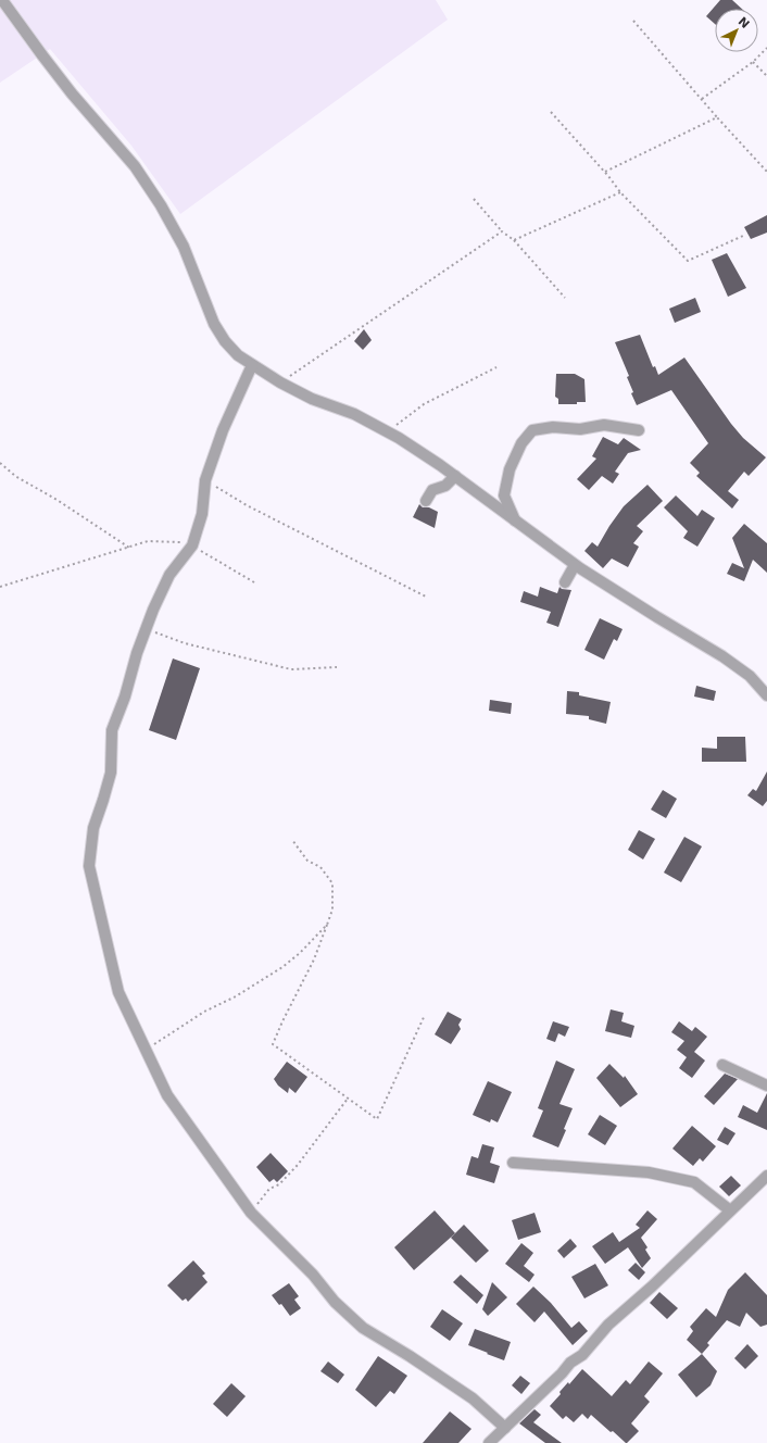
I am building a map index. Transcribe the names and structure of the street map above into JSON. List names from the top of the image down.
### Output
{
  "north": "top right"
}
